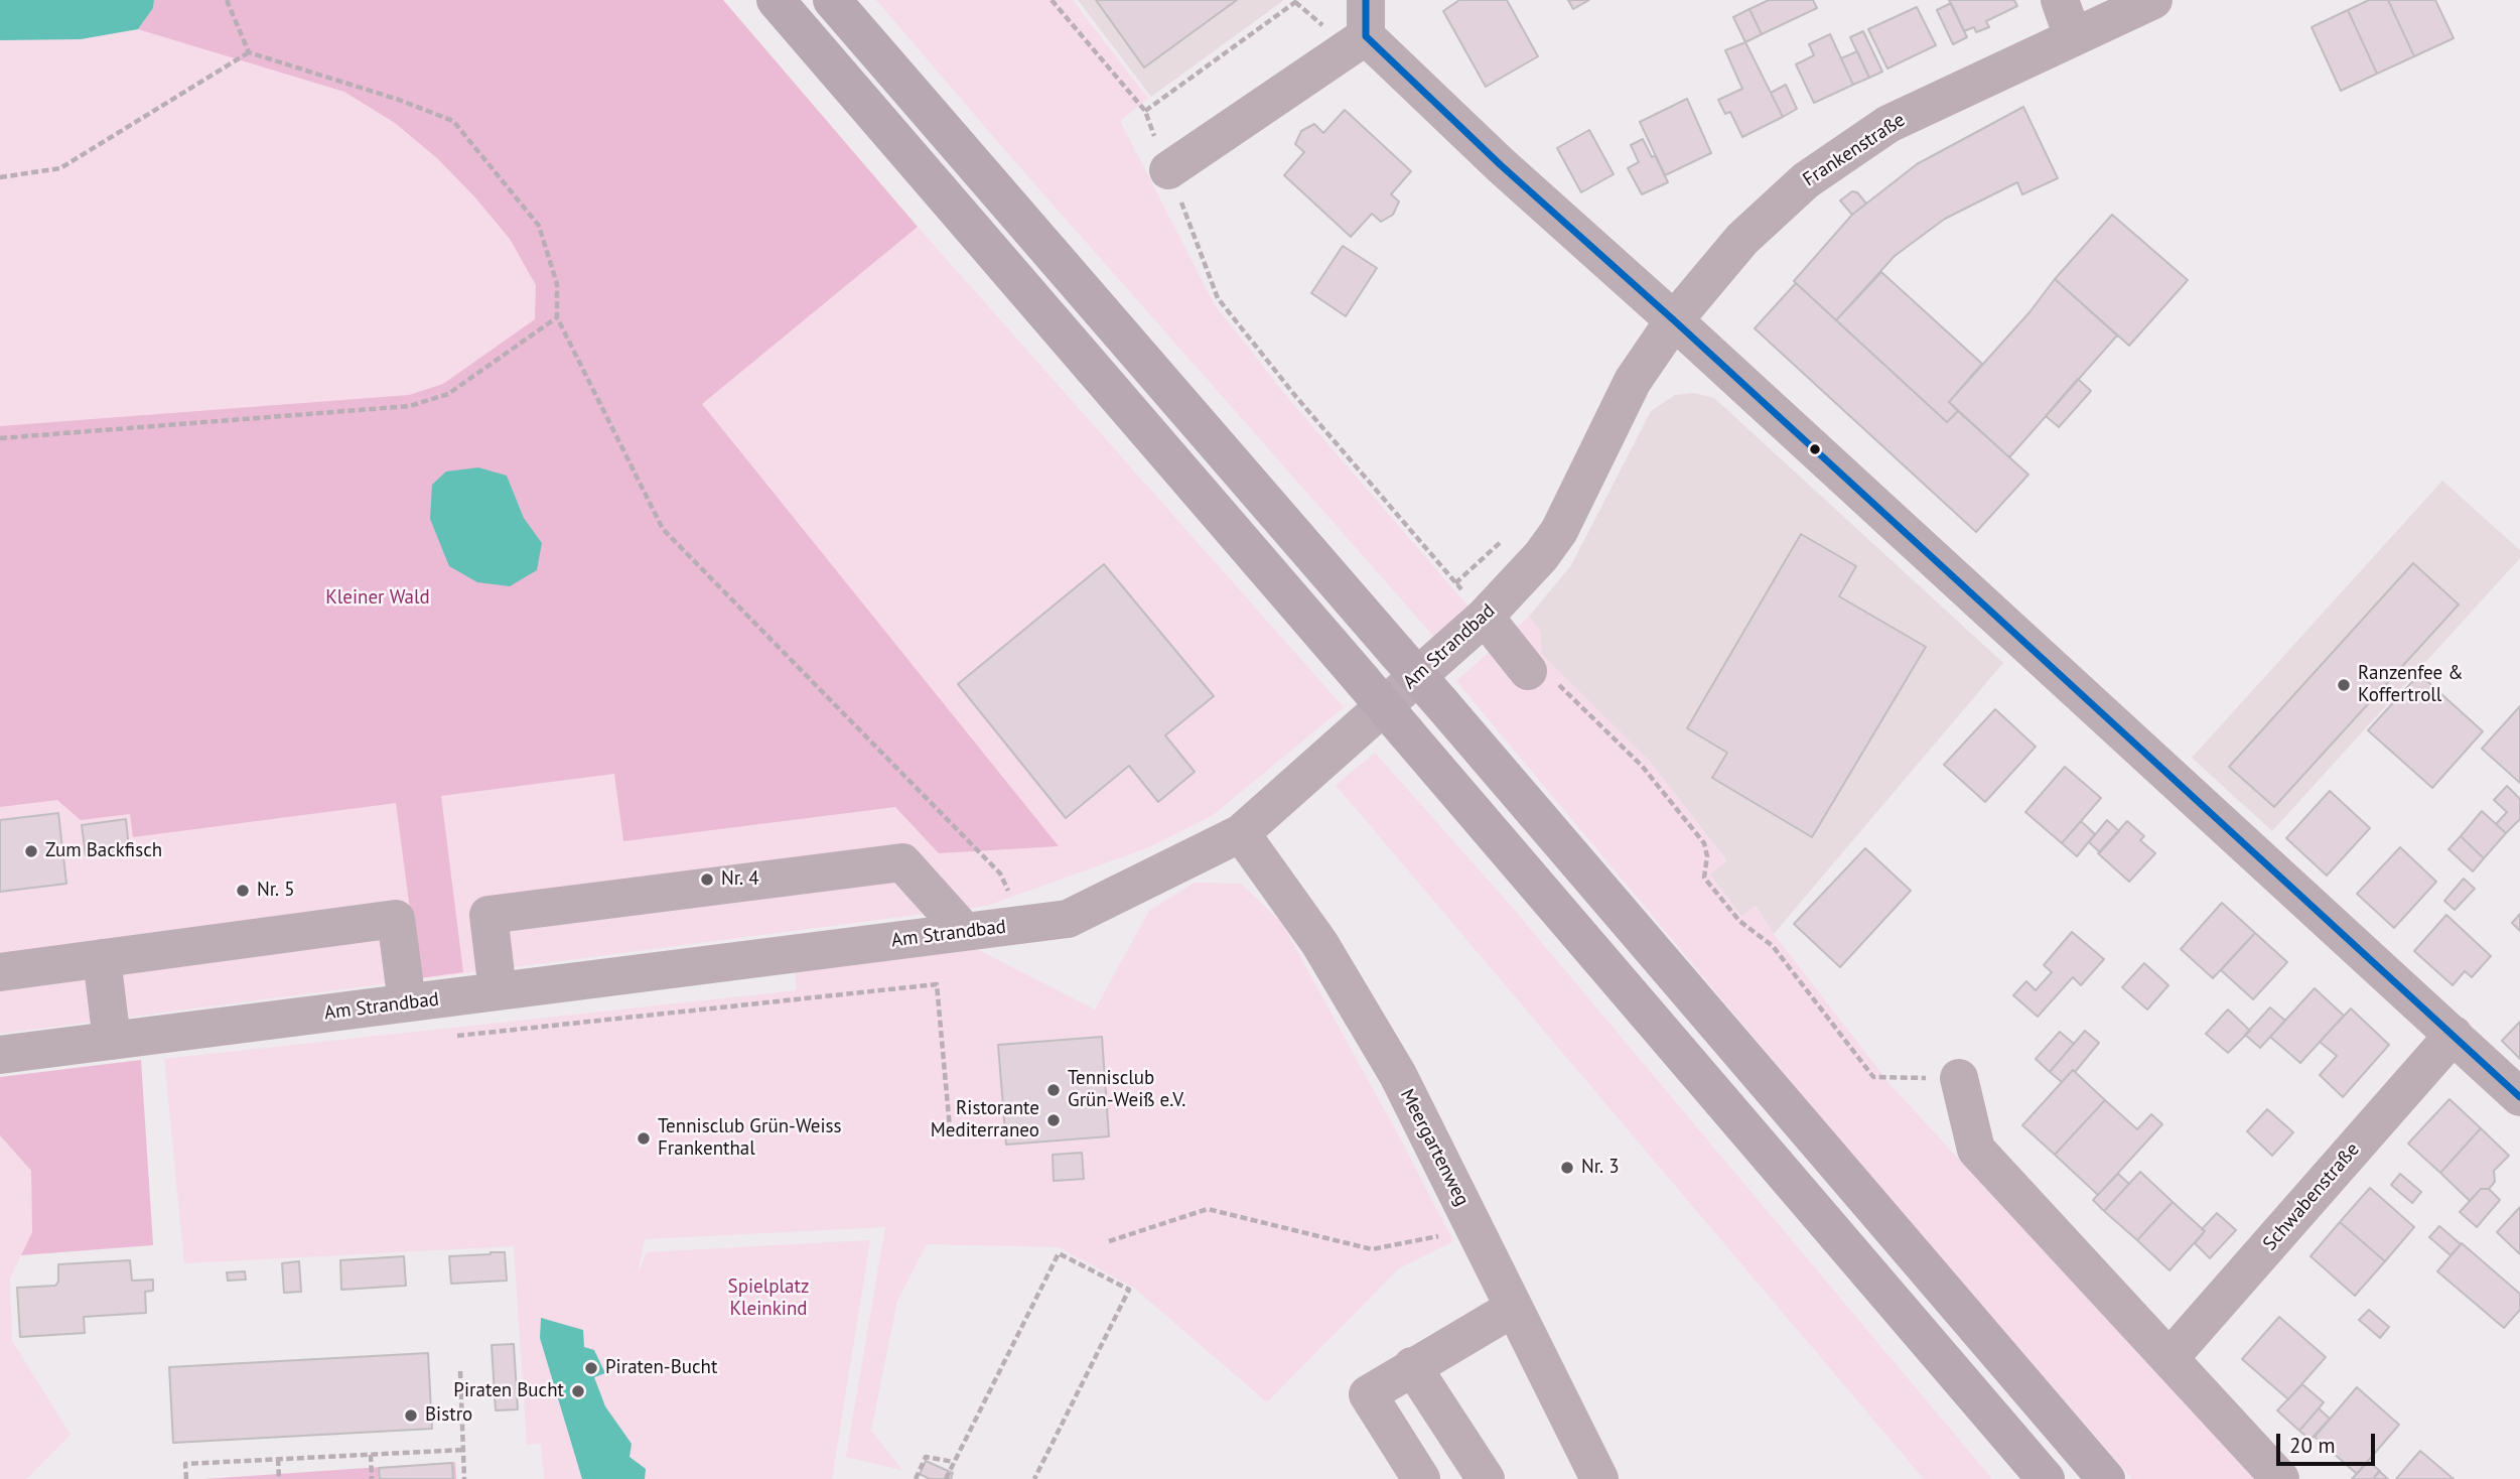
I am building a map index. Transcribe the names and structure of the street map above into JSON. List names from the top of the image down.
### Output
{
  "streets": {
    "street": [
      "Frankenstraße",
      "Am Strandbad",
      "Meergartenweg",
      "Schwabenstraße"
    ]
  },
  "crossings": [
    ["Frankenstraße", "Am Strandbad"],
    ["Am Strandbad", "Meergartenweg"]
  ],
  "parks": ["Kleiner Wald", "Spielplatz Kleinkind"],
  "places": [
    "Ranzenfee & Koffertroll",
    "Zum Backfisch",
    "Nr. 4",
    "Nr. 5",
    "Tennisclub Grün-Weiß e.V.",
    "Ristorante Mediterraneo",
    "Tennisclub Grün-Weiss Frankenthal",
    "Nr. 3",
    "Piraten-Bucht",
    "Piraten Bucht",
    "Bistro"
  ],
  "scale_bar": "20 m"
}
